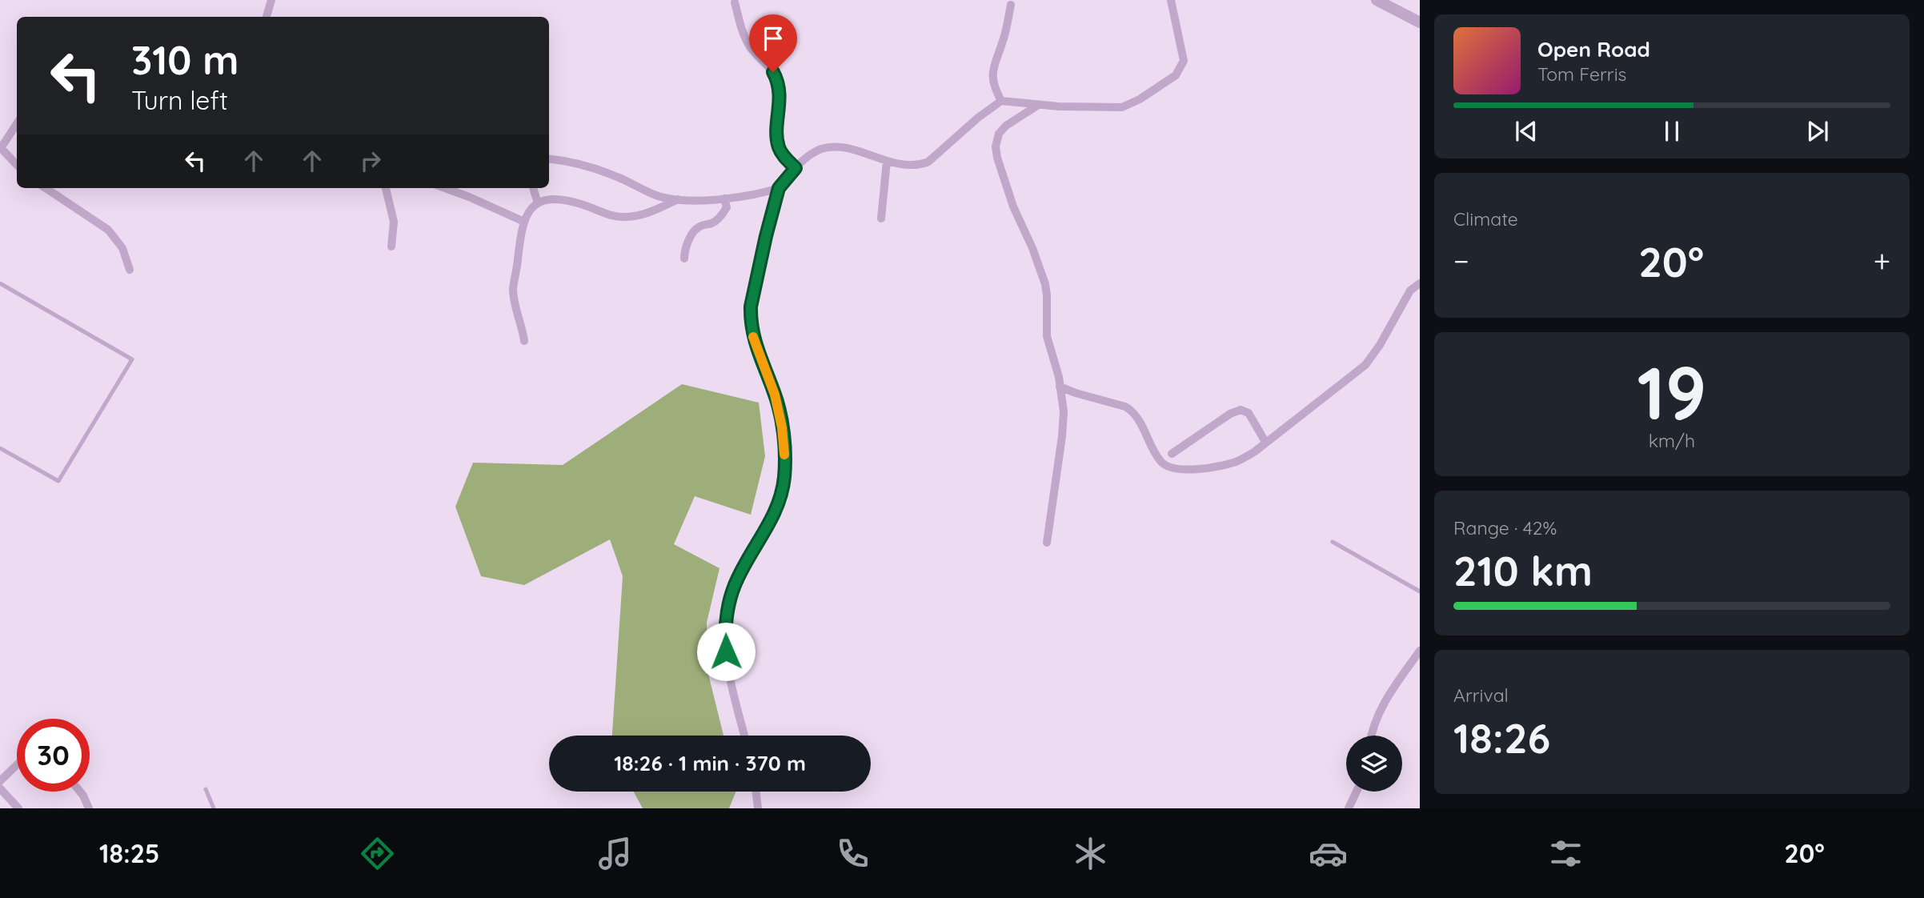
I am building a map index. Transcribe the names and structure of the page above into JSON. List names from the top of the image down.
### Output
{
  "page": {
    "turn": ["310 m", "Turn left"],
    "song": ["Open Road", "Tom Ferris"],
    "tile": [
      "Climate",
      ["19", "km/h"],
      ["Range · 42%", "210 km"],
      ["Arrival", "18:26"]
    ],
    "heat": ["−", "20°", "+"],
    "limit": "30",
    "trip": "18:26 · 1 min · 370 m",
    "tabs": ["18:25", "20°"]
  }
}
